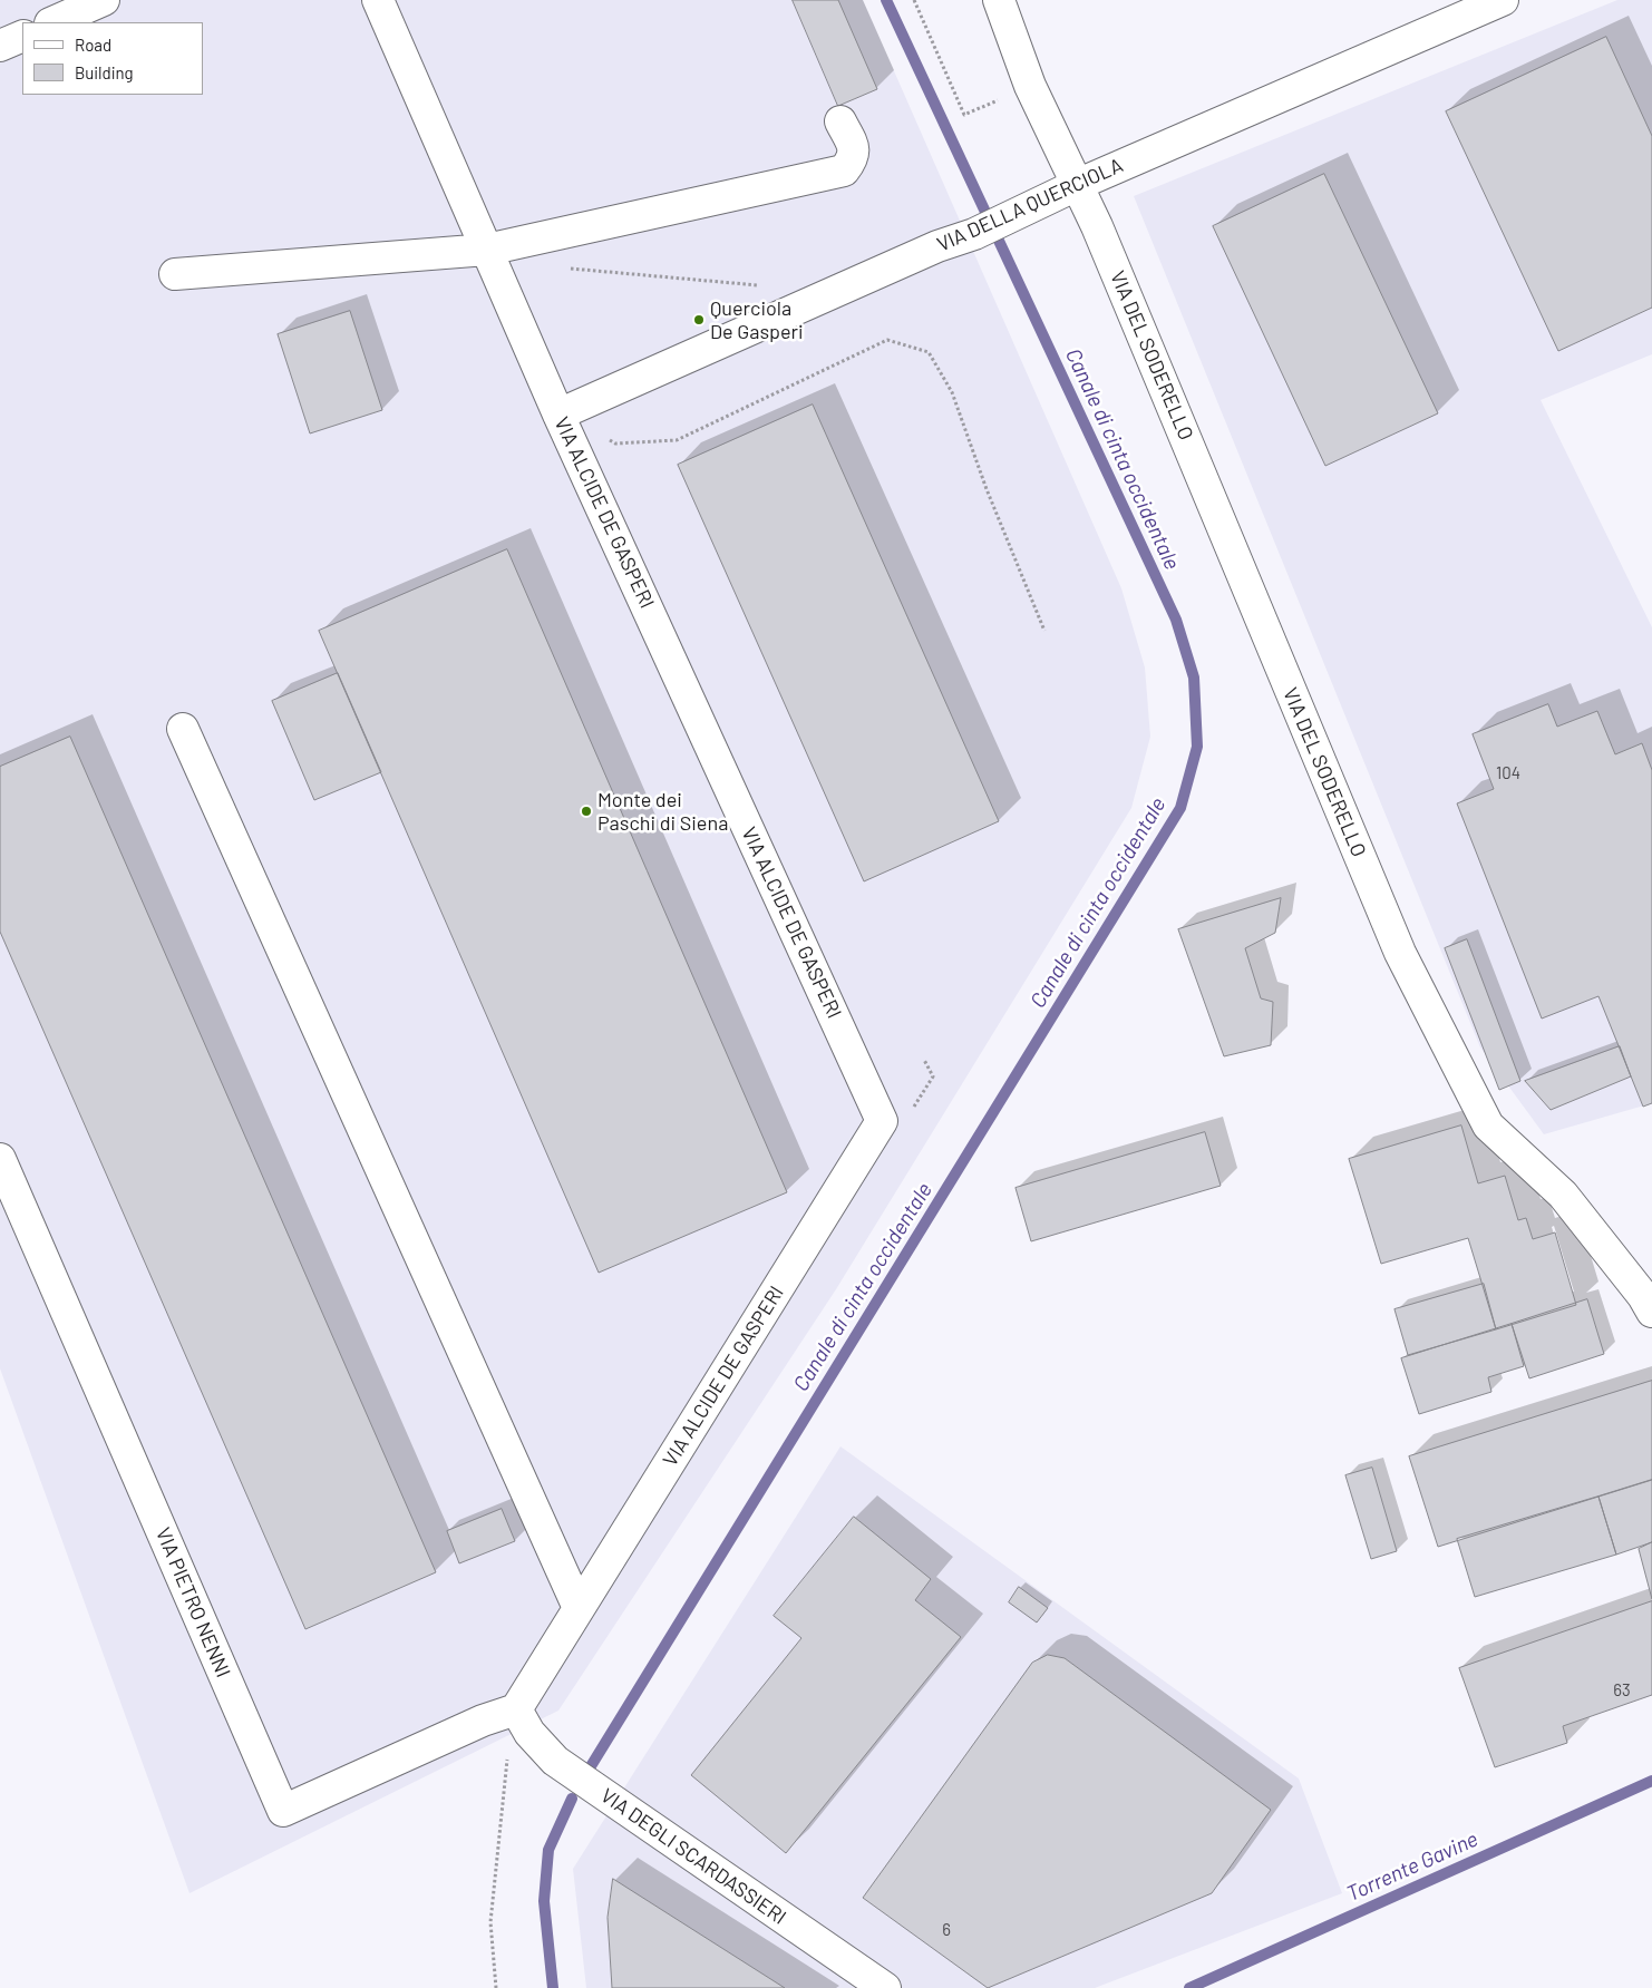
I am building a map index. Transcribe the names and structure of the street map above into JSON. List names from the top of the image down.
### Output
{
  "streets": {
    "street": [
      "VIA DELLA QUERCIOLA",
      "VIA DEL SODERELLO",
      "VIA ALCIDE DE GASPERI",
      "VIA PIETRO NENNI",
      "VIA DEGLI SCARDASSIERI"
    ]
  },
  "crossings": [
    ["VIA DELLA QUERCIOLA", "VIA DEL SODERELLO"],
    ["VIA DELLA QUERCIOLA", "VIA ALCIDE DE GASPERI"],
    ["VIA ALCIDE DE GASPERI", "VIA PIETRO NENNI"],
    ["VIA ALCIDE DE GASPERI", "VIA DEGLI SCARDASSIERI"],
    ["VIA PIETRO NENNI", "VIA DEGLI SCARDASSIERI"]
  ],
  "water": ["Canale di cinta occidentale", "Torrente Gavine"],
  "places": ["Querciola De Gasperi", "Monte dei Paschi di Siena"],
  "house_numbers": ["104", "63", "6"],
  "legend": ["Road", "Building"]
}
